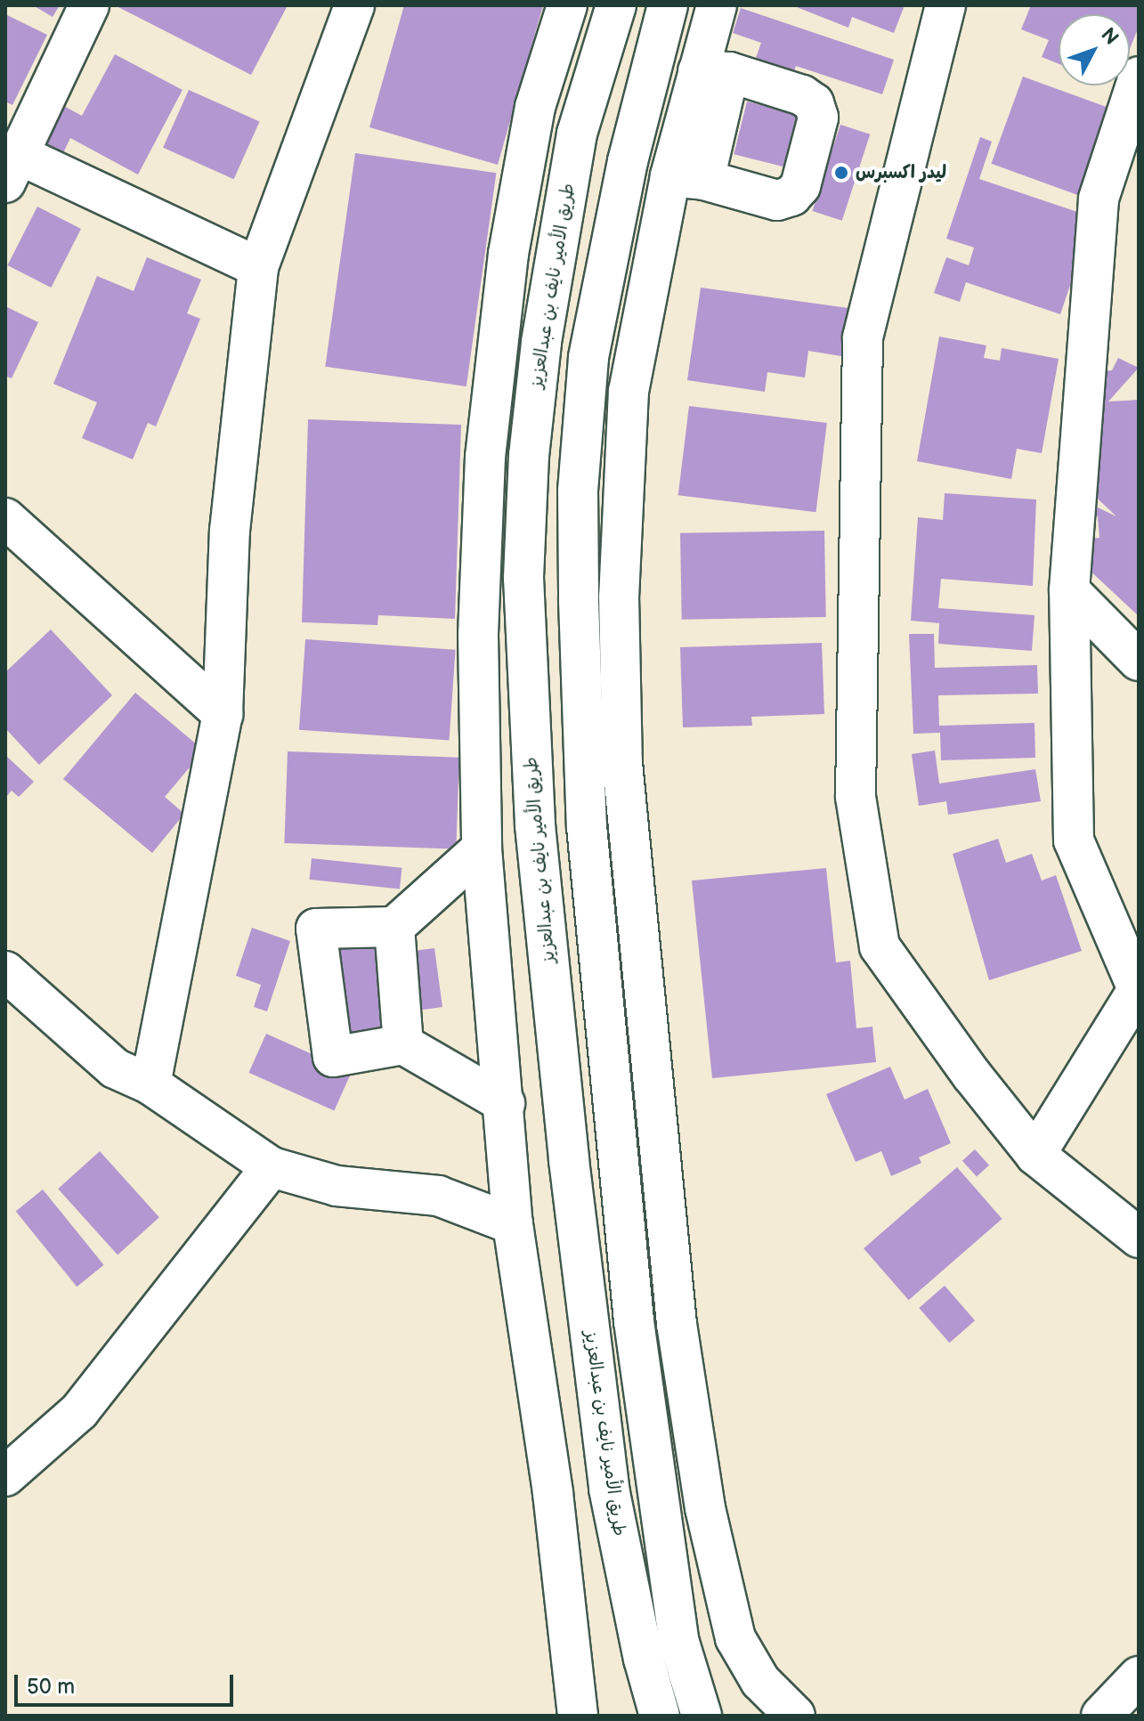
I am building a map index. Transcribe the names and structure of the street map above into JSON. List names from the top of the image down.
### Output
{
  "streets": {
    "main road": ["طريق الأمير نايف بن عبدالعزيز"]
  },
  "places": ["ليدر اكسبرس"],
  "scale_bar": "50 m",
  "north": "top right"
}
